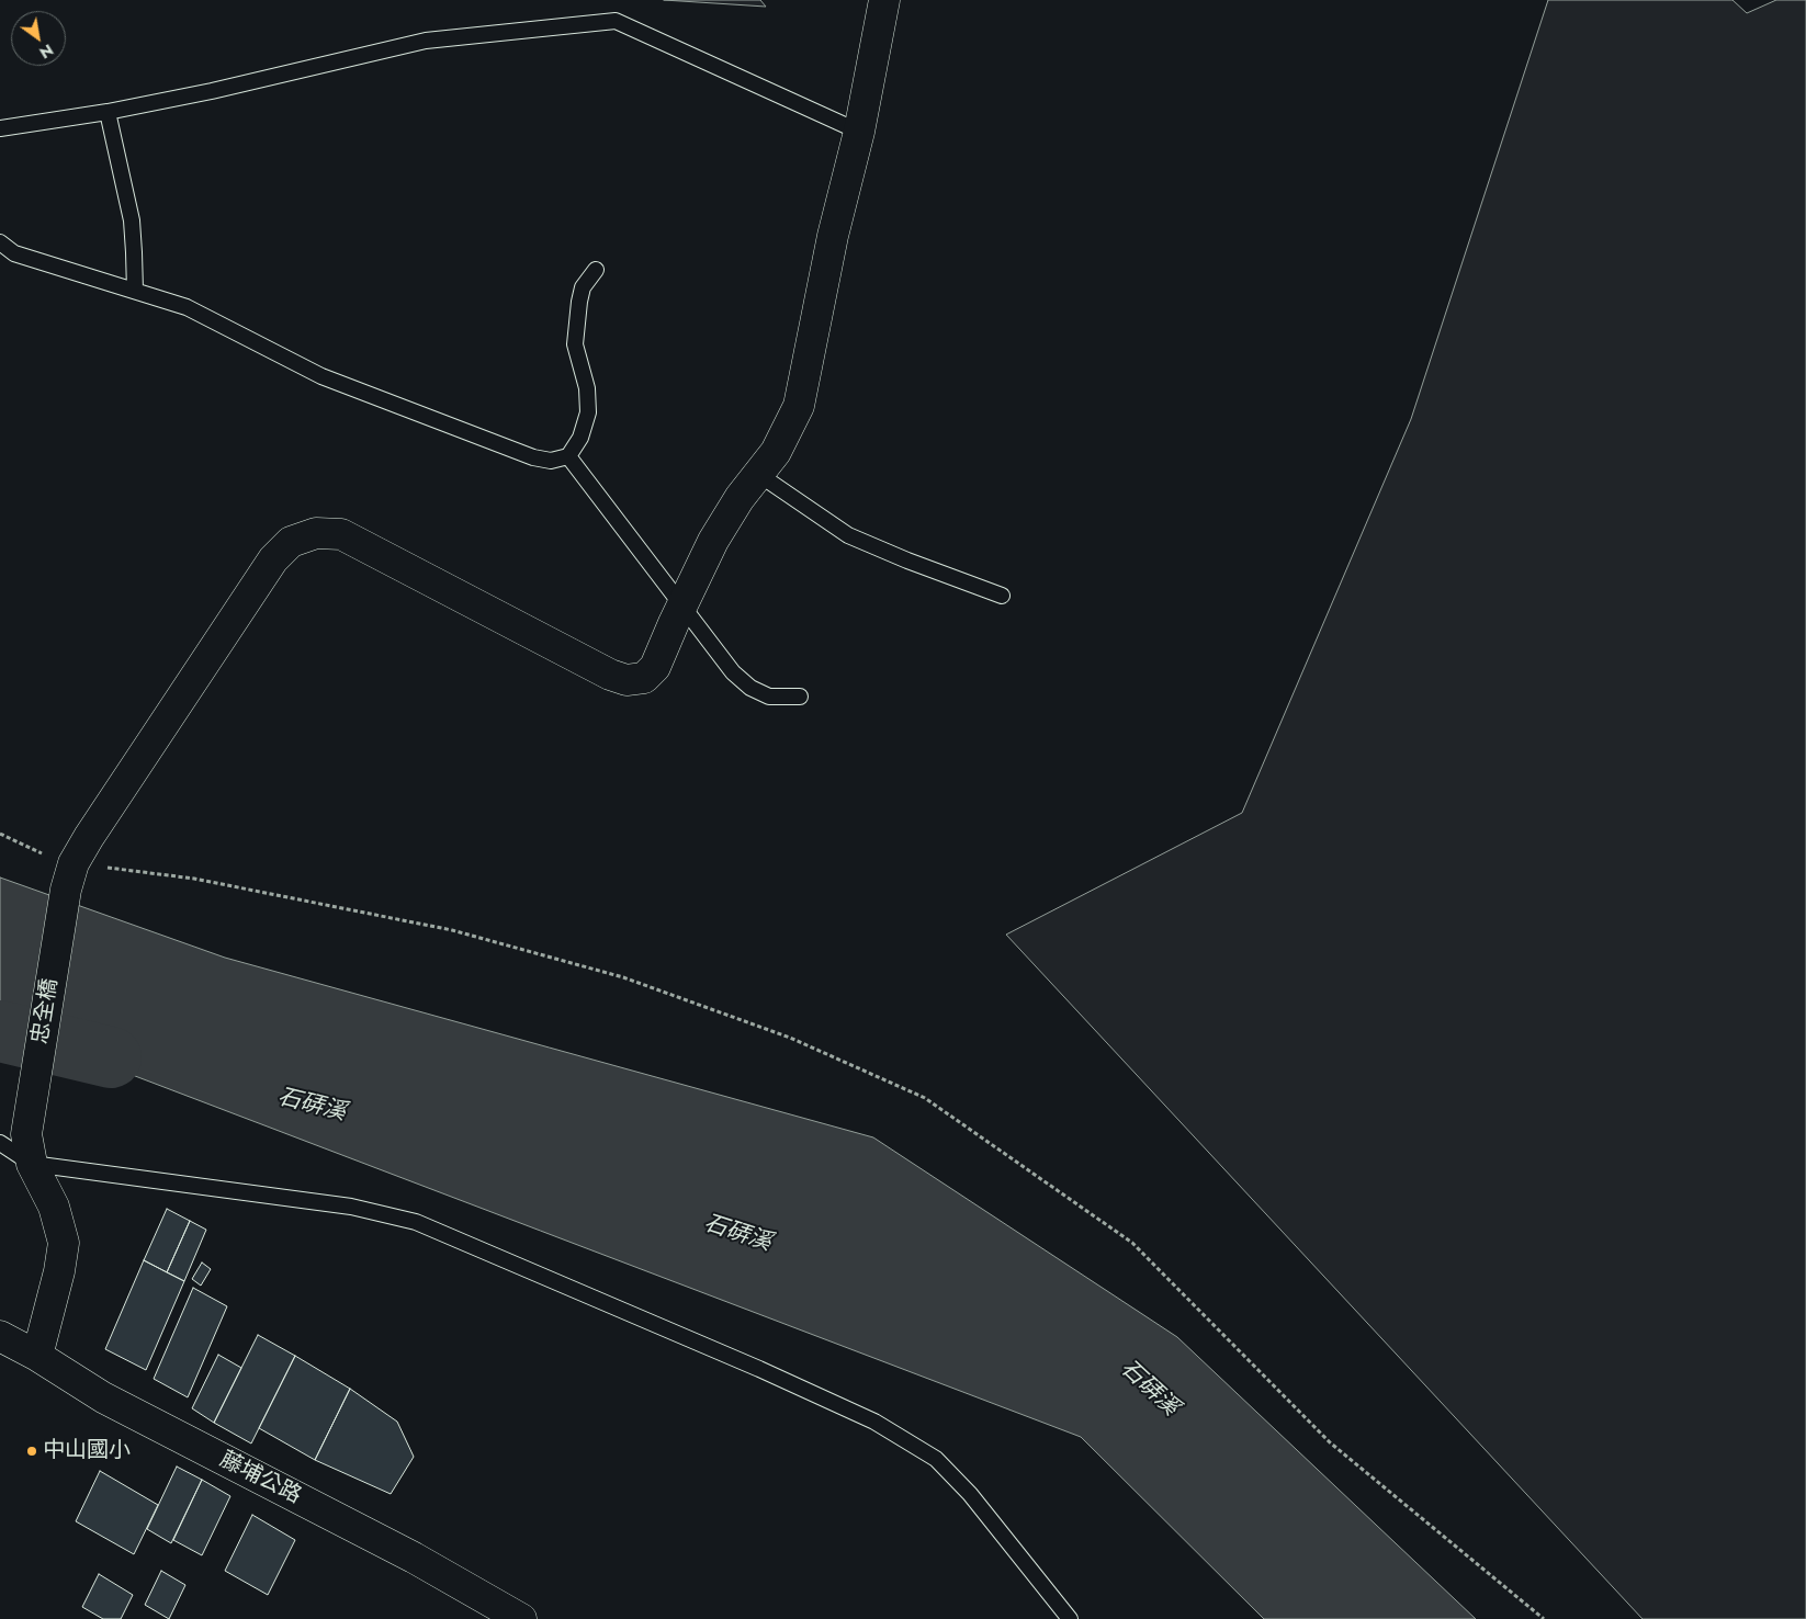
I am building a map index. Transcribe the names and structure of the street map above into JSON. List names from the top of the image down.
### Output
{
  "streets": {
    "street": ["忠全橋", "藤埔公路"]
  },
  "crossings": [
    ["忠全橋", "藤埔公路"]
  ],
  "water": ["石硦溪"],
  "places": ["中山國小"],
  "north": "bottom right"
}
